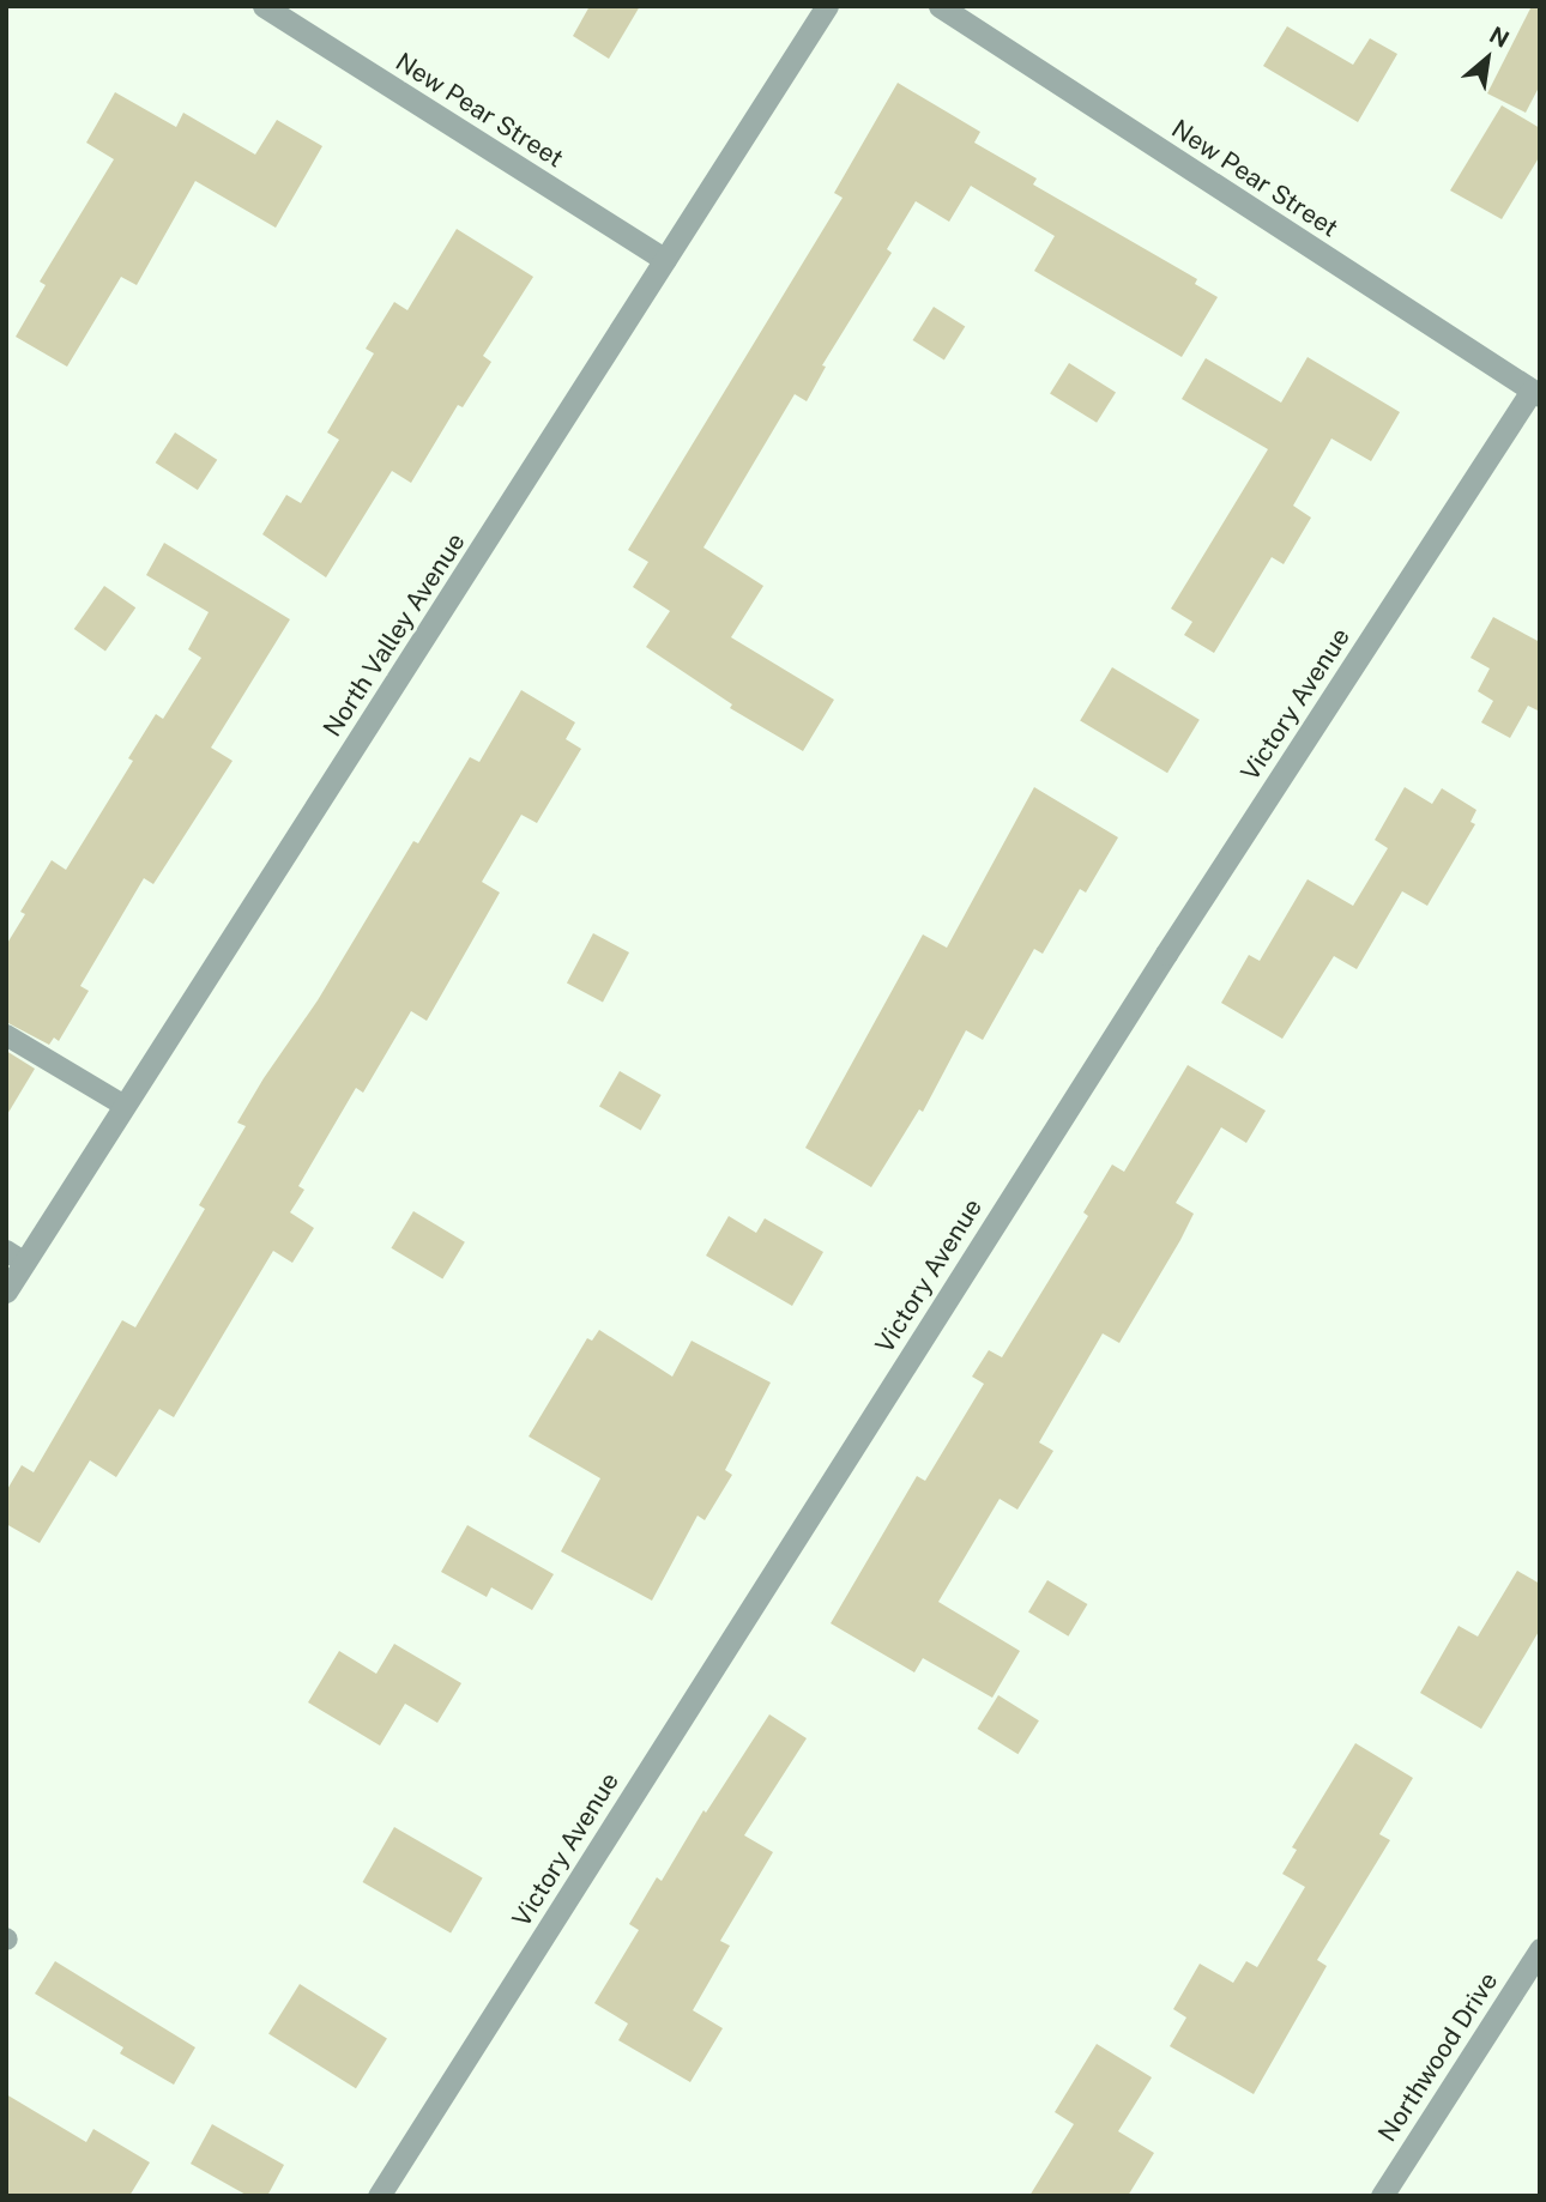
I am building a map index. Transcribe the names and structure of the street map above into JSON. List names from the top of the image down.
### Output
{
  "streets": {
    "street": [
      "New Pear Street",
      "North Valley Avenue",
      "Victory Avenue",
      "Northwood Drive"
    ]
  },
  "crossings": [
    ["New Pear Street", "North Valley Avenue"],
    ["New Pear Street", "Victory Avenue"]
  ],
  "north": "top right"
}
